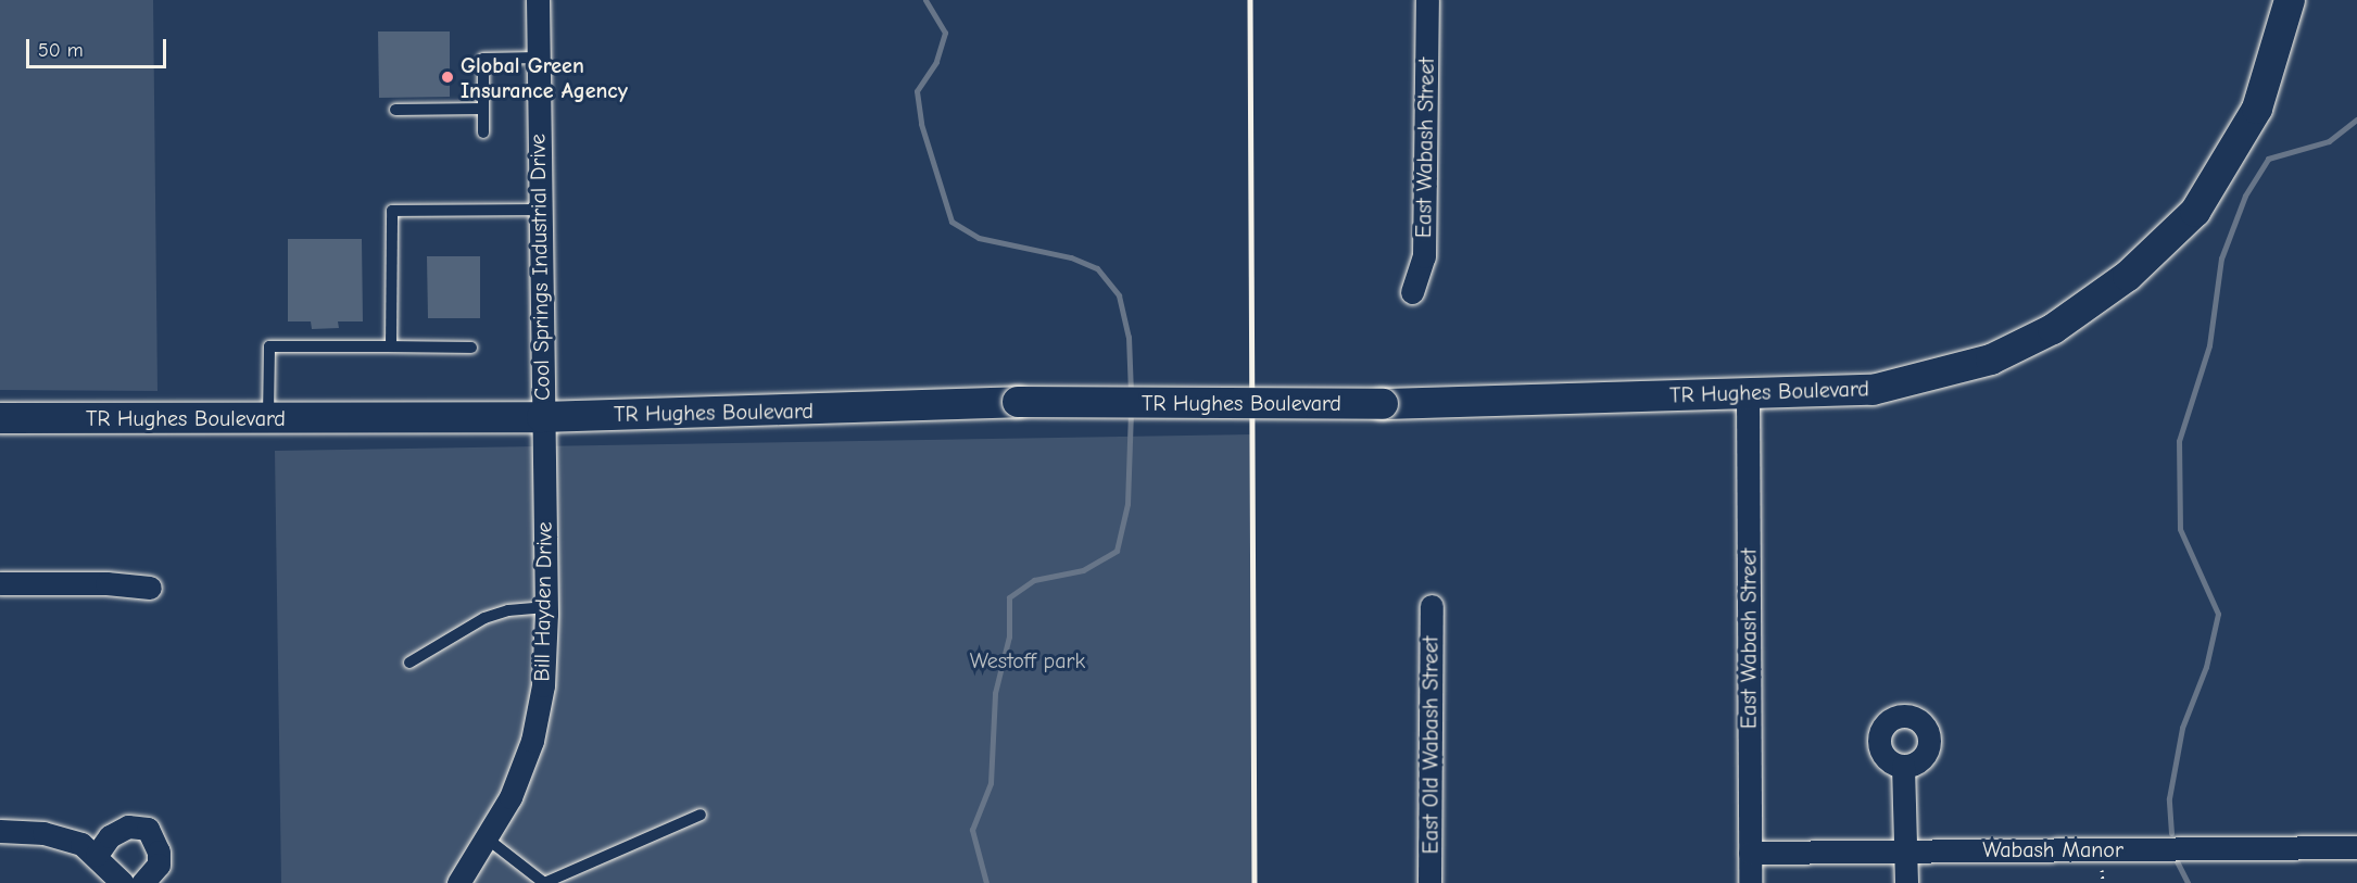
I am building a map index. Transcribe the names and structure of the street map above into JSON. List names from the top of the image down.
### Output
{
  "streets": {
    "main road": ["TR Hughes Boulevard"],
    "street": [
      "East Wabash Street",
      "Cool Springs Industrial Drive",
      "Bill Hayden Drive",
      "East Old Wabash Street",
      "Wabash Manor"
    ]
  },
  "crossings": [
    ["East Wabash Street", "TR Hughes Boulevard"],
    ["East Wabash Street", "Wabash Manor"],
    ["Cool Springs Industrial Drive", "TR Hughes Boulevard"],
    ["Cool Springs Industrial Drive", "Bill Hayden Drive"],
    ["TR Hughes Boulevard", "Bill Hayden Drive"]
  ],
  "parks": ["Westoff park"],
  "places": ["Global Green Insurance Agency"],
  "scale_bar": "50 m"
}
